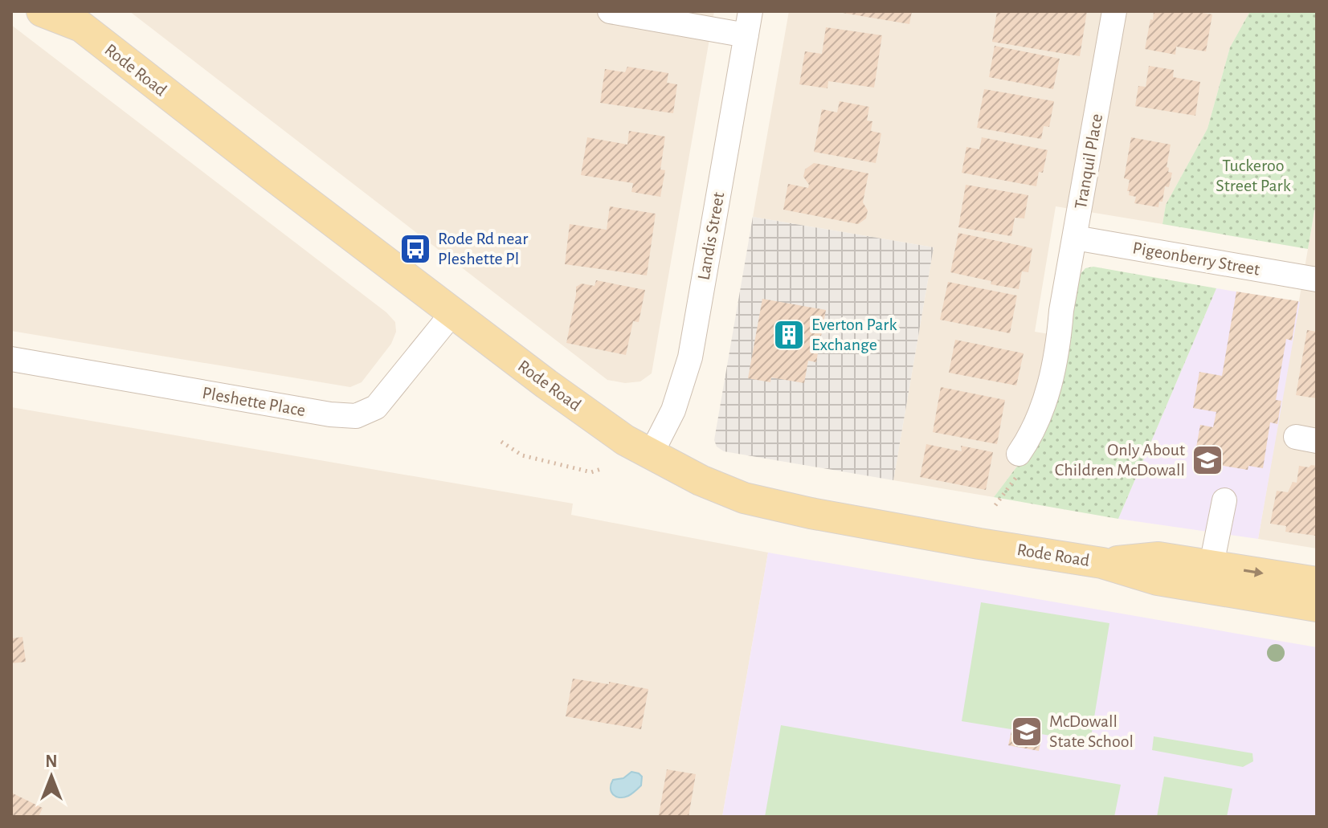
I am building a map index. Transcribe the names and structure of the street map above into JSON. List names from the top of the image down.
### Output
{
  "streets": {
    "main road": ["Rode Road"],
    "street": [
      "Tranquil Place",
      "Landis Street",
      "Pigeonberry Street",
      "Pleshette Place"
    ]
  },
  "crossings": [
    ["Rode Road", "Landis Street"],
    ["Rode Road", "Pleshette Place"],
    ["Tranquil Place", "Pigeonberry Street"]
  ],
  "parks": ["Tuckeroo Street Park"],
  "places": {
    "bus stop": ["Rode Rd near Pleshette Pl"],
    "building": ["Everton Park Exchange"],
    "school or university": ["Only About Children McDowall", "McDowall State School"]
  },
  "north": "top"
}
